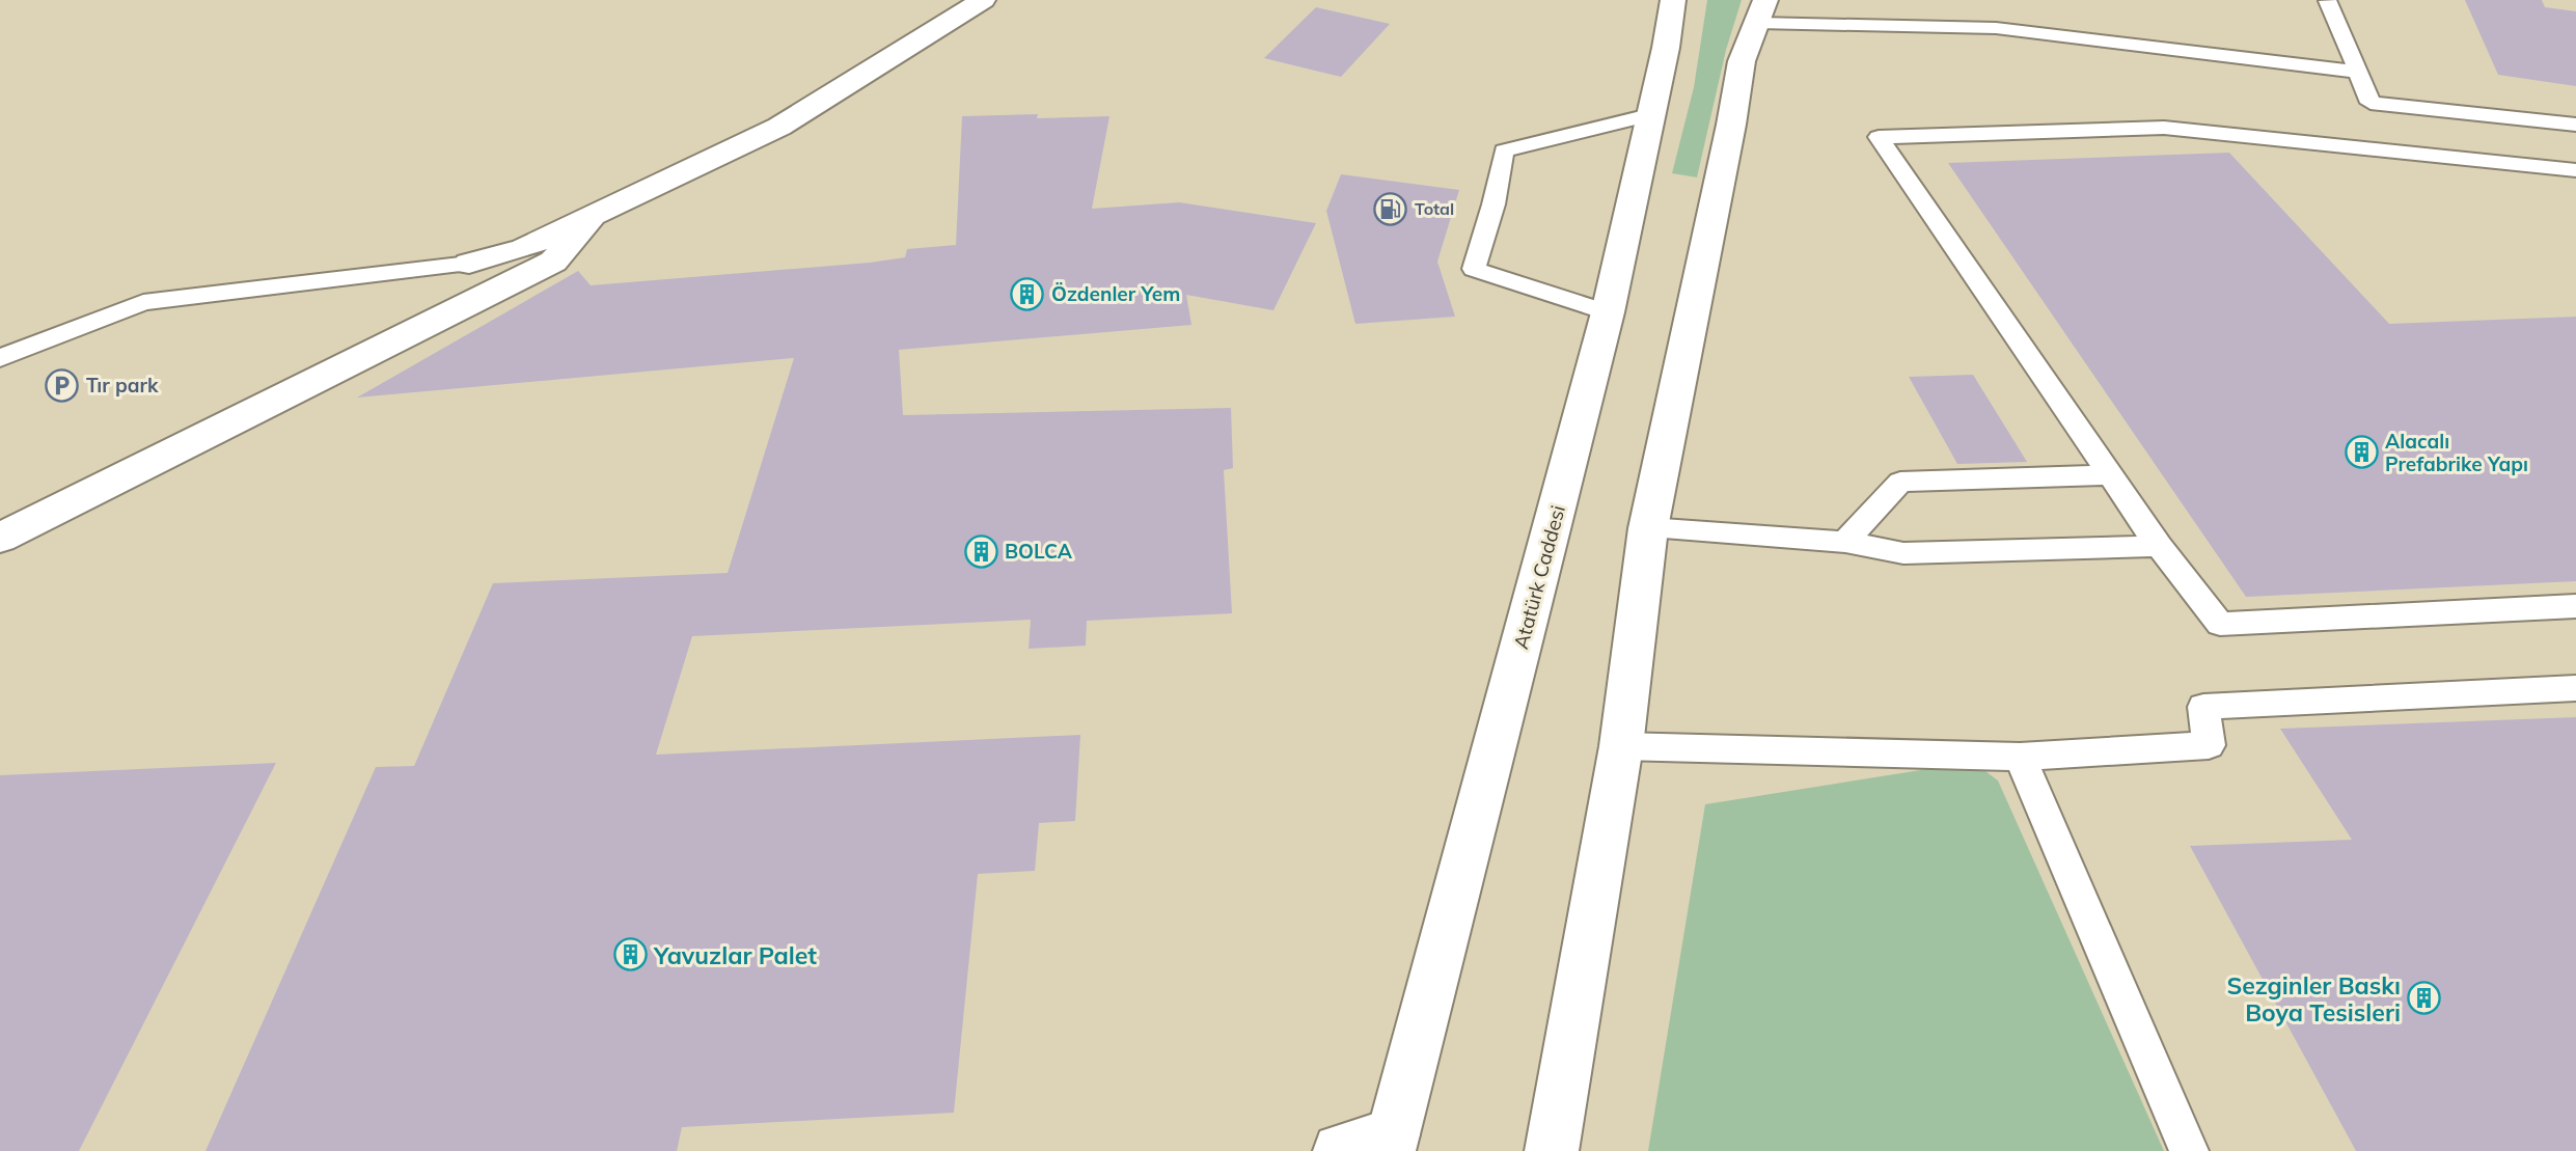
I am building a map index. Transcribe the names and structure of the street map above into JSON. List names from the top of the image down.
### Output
{
  "streets": {
    "main road": ["Atatürk Caddesi"]
  },
  "places": {
    "fuel station": ["Total"],
    "building": [
      "Özdenler Yem",
      "Alacalı Prefabrike Yapı",
      "BOLCA",
      "Yavuzlar Palet",
      "Sezginler Baskı Boya Tesisleri"
    ],
    "parking": ["Tır park"]
  }
}
